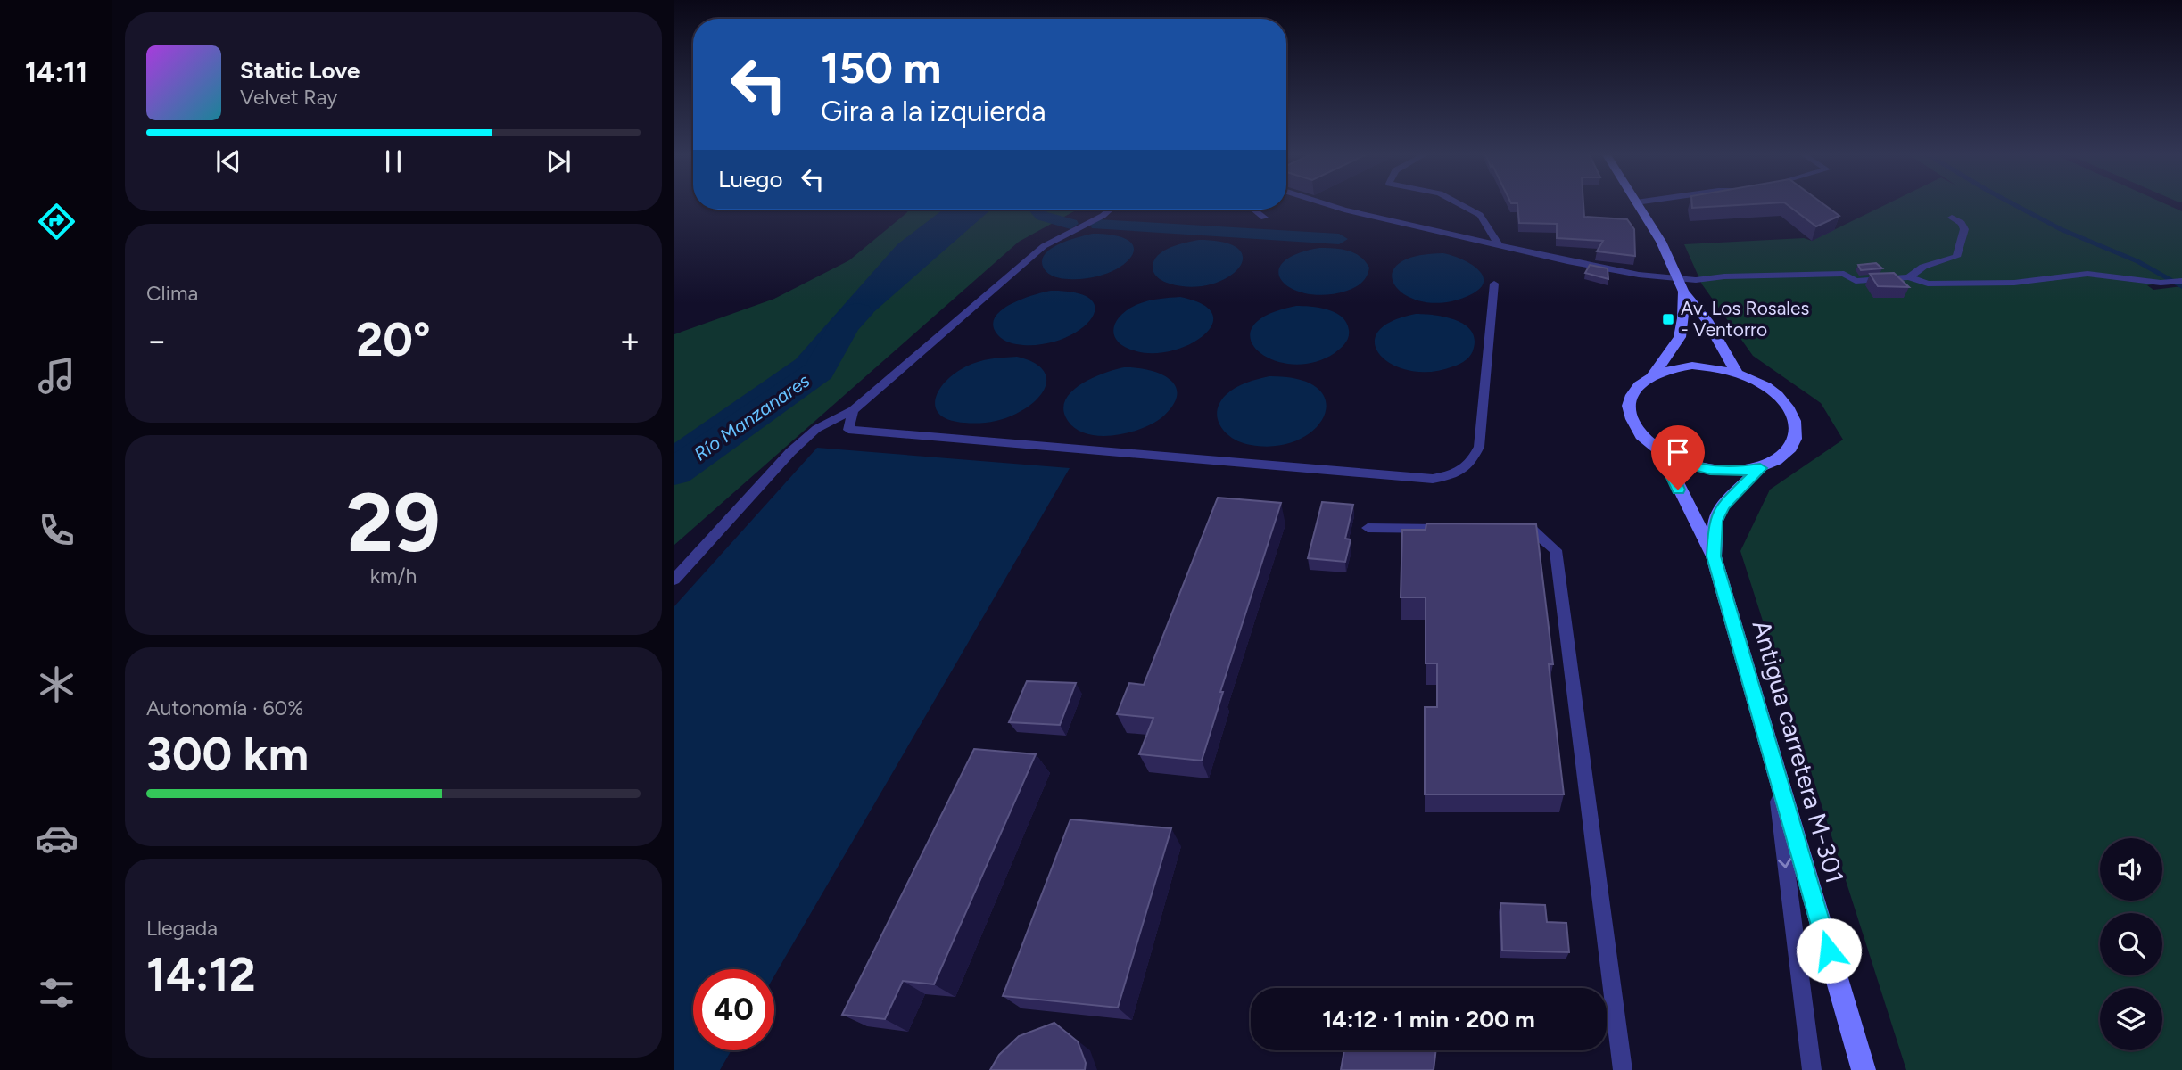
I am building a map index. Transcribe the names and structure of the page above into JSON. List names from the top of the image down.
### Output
{
  "streets": {
    "street": ["Antigua carretera M-301"]
  },
  "water": ["Río Manzanares"],
  "places": {
    "transit": ["Av. Los Rosales - Ventorro"]
  },
  "page": {
    "tabs": "14:11",
    "turn": ["150 m", "Gira a la izquierda"],
    "song": ["Static Love", "Velvet Ray"],
    "then": "Luego",
    "tile": [
      "Clima",
      ["29", "km/h"],
      ["Autonomía · 60%", "300 km"],
      ["Llegada", "14:12"]
    ],
    "heat": ["−", "20°", "+"],
    "limit": "40",
    "trip": "14:12 · 1 min · 200 m"
  }
}
